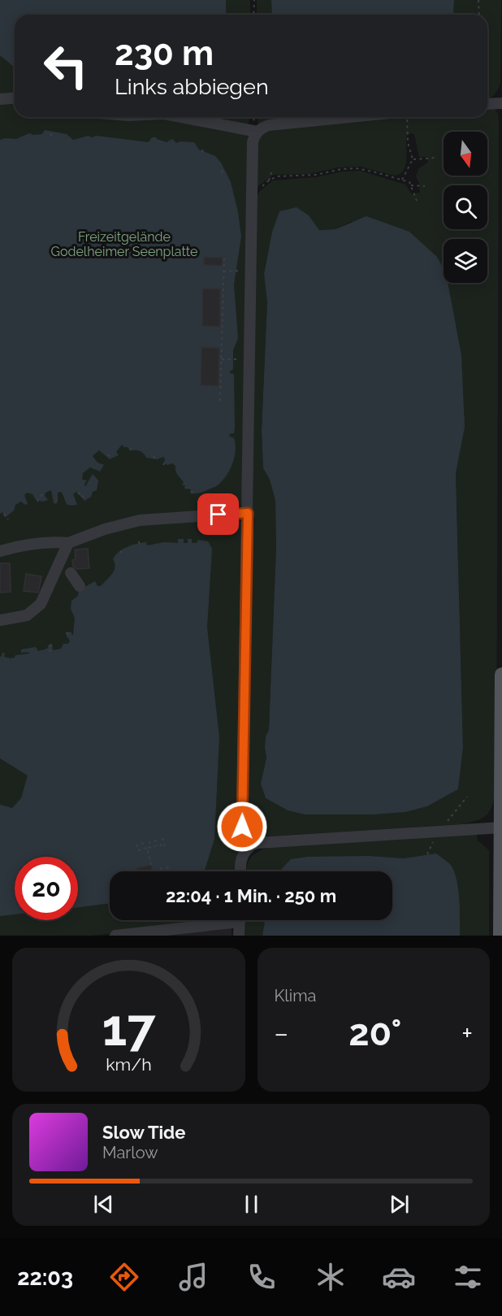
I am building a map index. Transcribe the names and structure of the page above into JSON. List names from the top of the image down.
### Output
{
  "parks": ["Freizeitgelände Godelheimer Seenplatte"],
  "north": "bottom",
  "page": {
    "turn": ["230 m", "Links abbiegen"],
    "limit": "20",
    "trip": "22:04 · 1 Min. · 250 m",
    "tile": "Klima",
    "heat": ["−", "20°", "+"],
    "song": ["Slow Tide", "Marlow"],
    "tabs": "22:03",
    "gauge": ["17", "km/h"]
  }
}
